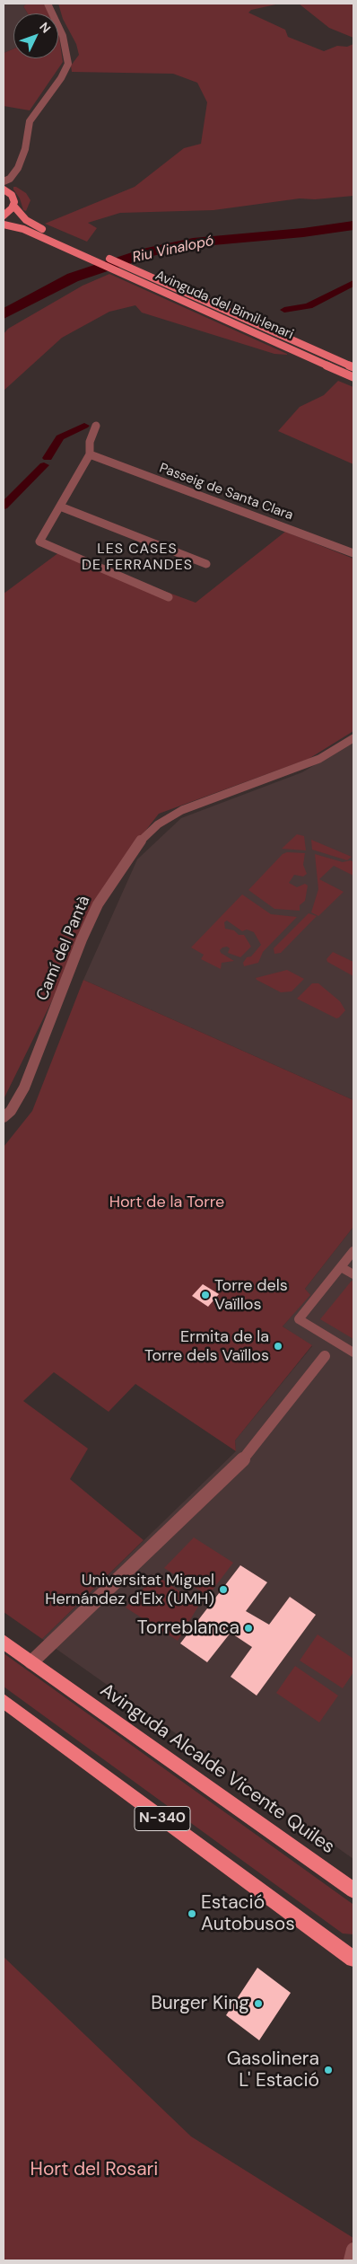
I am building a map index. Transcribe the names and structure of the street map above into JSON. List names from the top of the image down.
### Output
{
  "streets": {
    "highway": ["Avinguda Alcalde Vicente Quiles", "N-340"],
    "main road": ["Avinguda del Bimil·lenari"],
    "street": ["Passeig de Santa Clara", "Camí del Pantà"]
  },
  "districts": ["LES CASES DE FERRANDES"],
  "water": ["Riu Vinalopó"],
  "parks": ["Hort de la Torre", "Hort del Rosari"],
  "places": [
    "Torre dels Vaïllos",
    "Ermita de la Torre dels Vaïllos",
    "Universitat Miguel Hernández d'Elx (UMH)",
    "Torreblanca",
    "Estació Autobusos",
    "Burger King",
    "Gasolinera L' Estació"
  ],
  "north": "top right"
}
